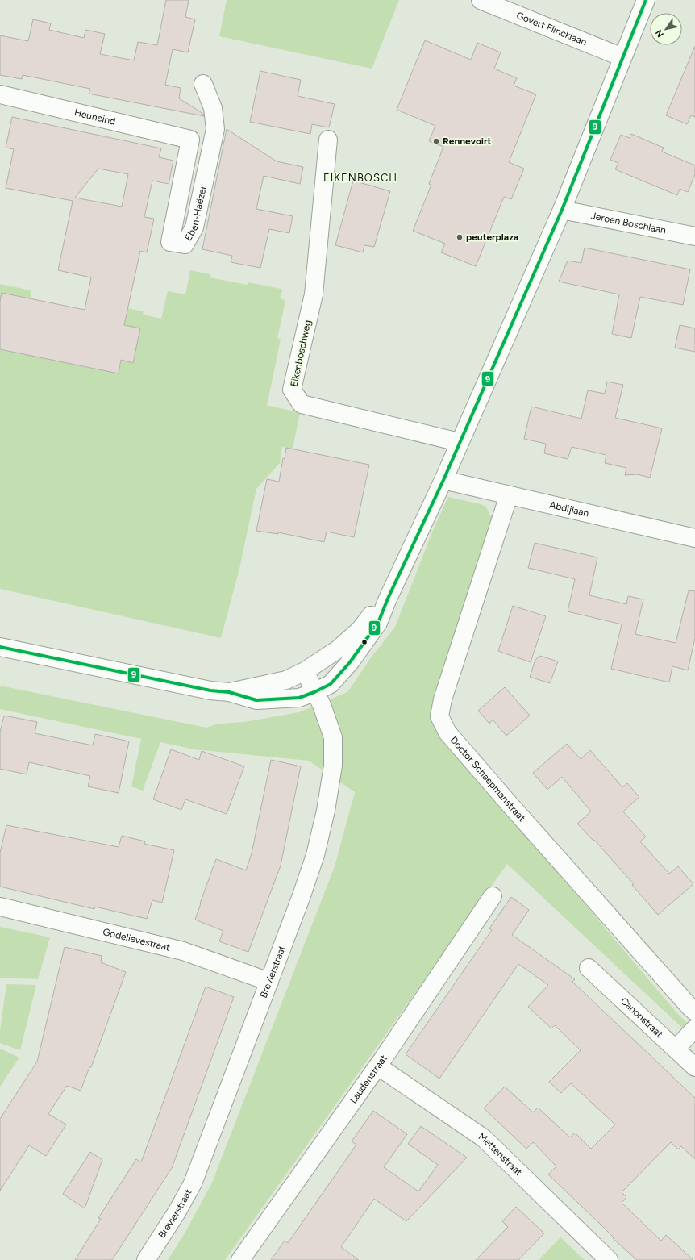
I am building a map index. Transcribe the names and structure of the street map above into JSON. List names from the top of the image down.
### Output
{
  "streets": {
    "street": [
      "Govert Flincklaan",
      "Heuneind",
      "Eben-Haëzer",
      "Jeroen Boschlaan",
      "Eikenboschweg",
      "Abdijlaan",
      "Doctor Schaepmanstraat",
      "Godelievestraat",
      "Brevierstraat",
      "Canonstraat",
      "Laudenstraat",
      "Mettenstraat"
    ]
  },
  "crossings": [
    ["Heuneind", "Eben-Haëzer"],
    ["Abdijlaan", "Doctor Schaepmanstraat"],
    ["Godelievestraat", "Brevierstraat"],
    ["Laudenstraat", "Mettenstraat"]
  ],
  "districts": ["EIKENBOSCH"],
  "places": ["Rennevoirt", "peuterplaza"],
  "lines": ["transit line 9"],
  "north": "bottom left"
}
